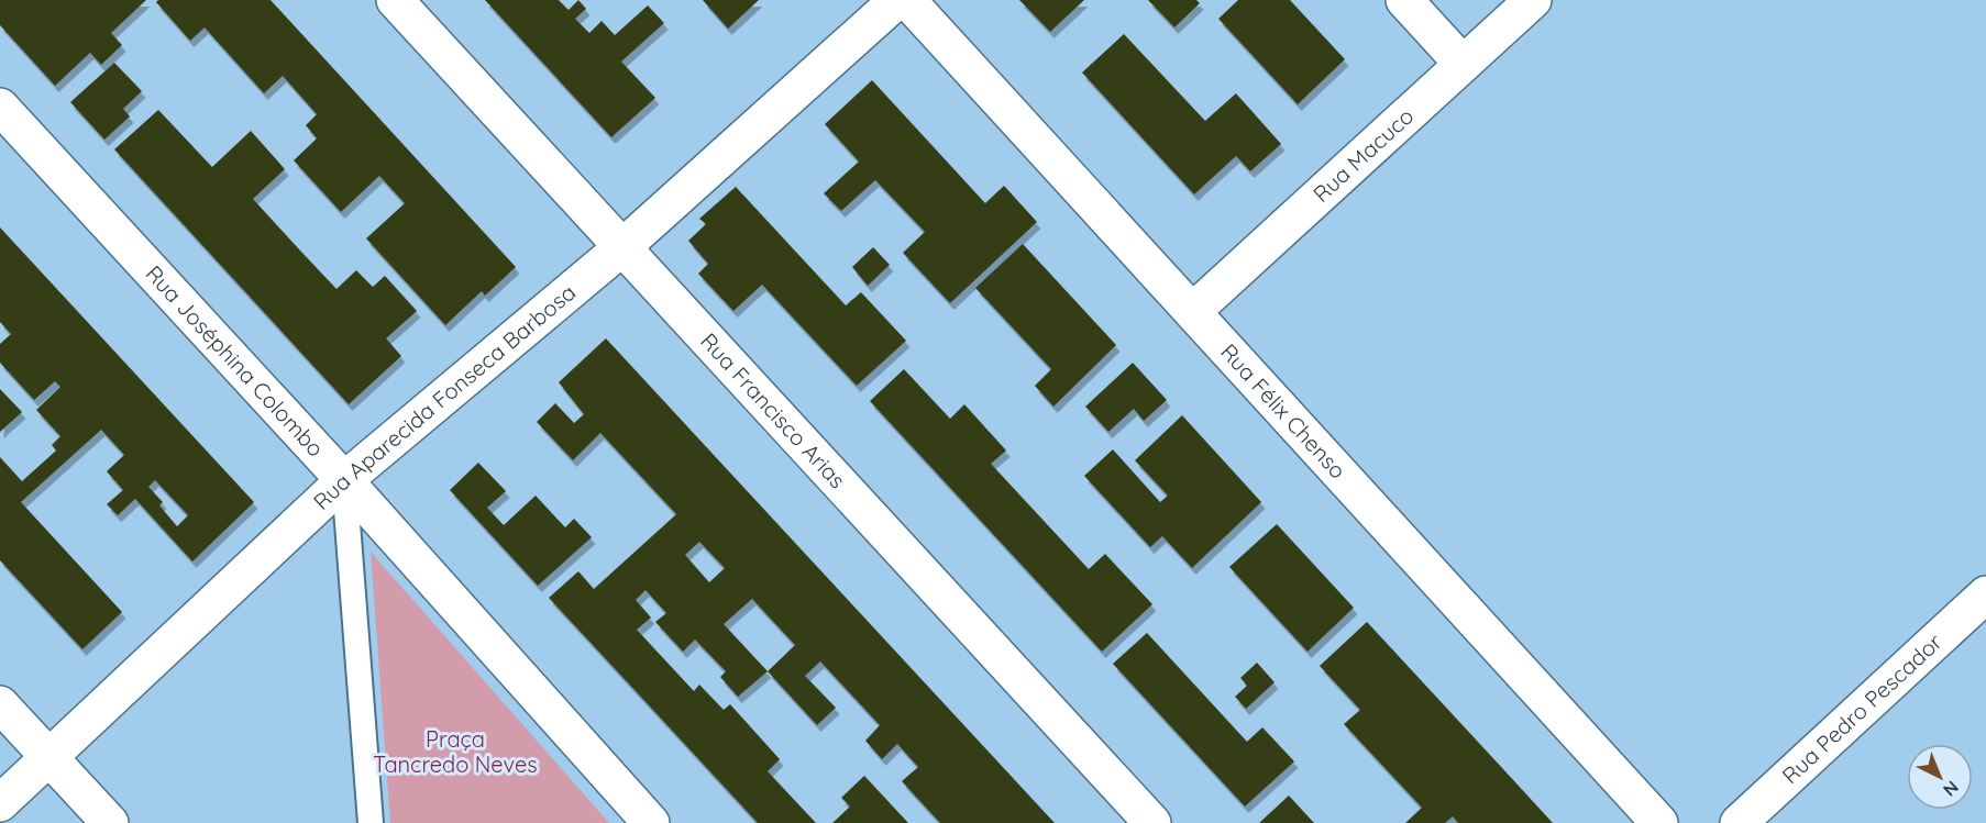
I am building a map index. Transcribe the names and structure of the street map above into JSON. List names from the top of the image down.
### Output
{
  "streets": {
    "street": [
      "Rua Macuco",
      "Rua Joséphina Colombo",
      "Rua Aparecida Fonseca Barbosa",
      "Rua Félix Chenso",
      "Rua Francisco Arias",
      "Rua Pedro Pescador"
    ]
  },
  "crossings": [
    ["Rua Macuco", "Rua Félix Chenso"],
    ["Rua Joséphina Colombo", "Rua Aparecida Fonseca Barbosa"],
    ["Rua Aparecida Fonseca Barbosa", "Rua Francisco Arias"]
  ],
  "parks": ["Praça Tancredo Neves"],
  "north": "bottom right"
}
